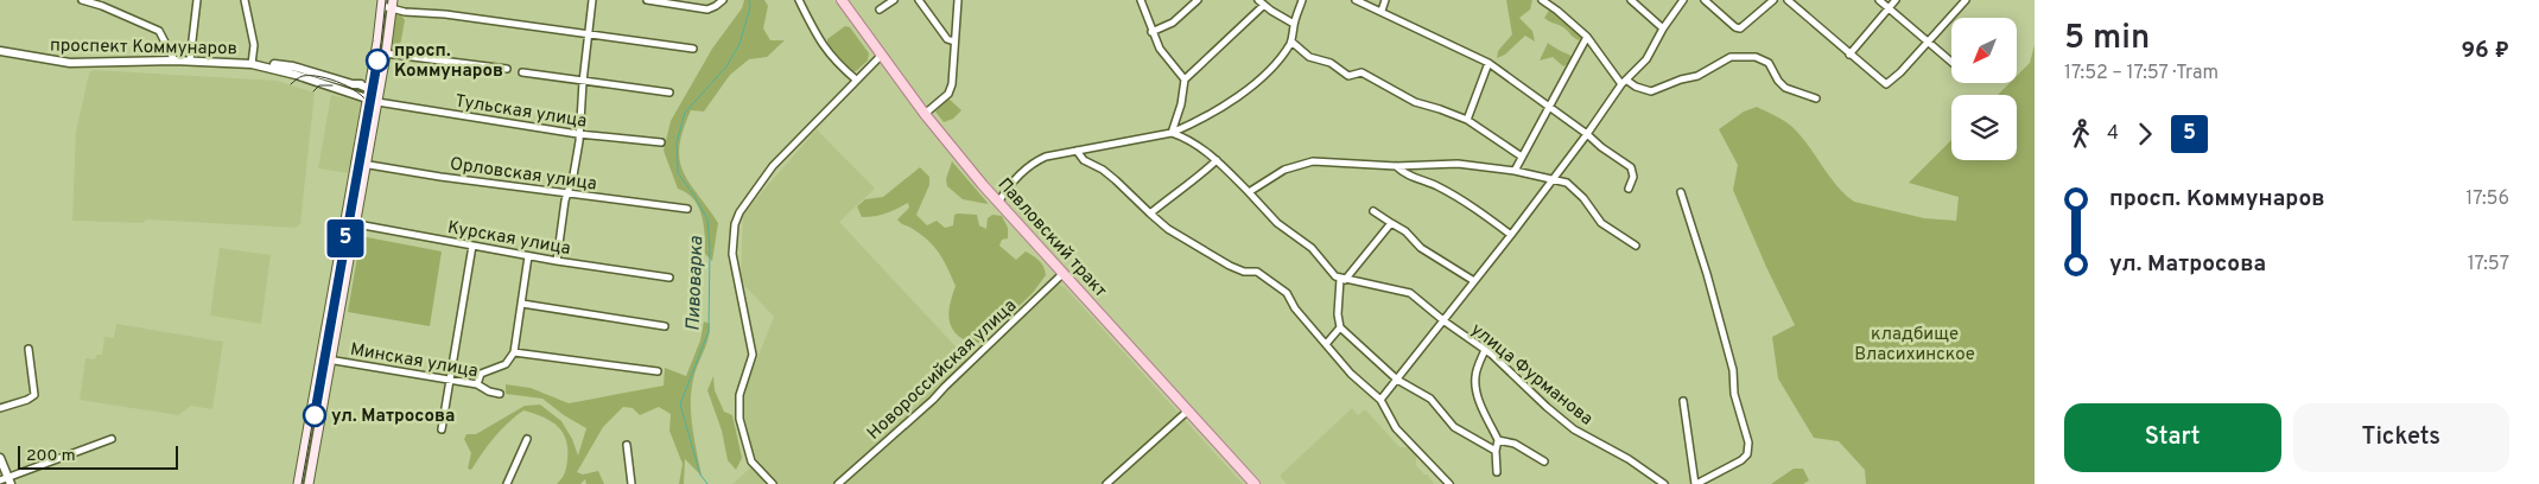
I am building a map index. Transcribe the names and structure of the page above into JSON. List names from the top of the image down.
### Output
{
  "streets": {
    "main road": ["Павловский тракт"],
    "street": [
      "проспект Коммунаров",
      "Тульская улица",
      "Орловская улица",
      "Курская улица",
      "Минская улица",
      "Новороссийская улица",
      "улица Фурманова"
    ]
  },
  "crossings": [
    ["проспект Коммунаров", "Тульская улица"],
    ["Павловский тракт", "Новороссийская улица"]
  ],
  "water": ["Пивоварка"],
  "parks": ["кладбище Власихинское"],
  "places": ["просп. Коммунаров", "ул. Матросова"],
  "lines": ["tram line 5"],
  "scale_bar": "200 m",
  "north": "bottom left",
  "page": {
    "on_map": "5",
    "heading": ["5 min", "17:52 – 17:57 · Tram", "96 ₽"],
    "legs": ["4", "5"],
    "list": [
      {
        "name": "просп. Коммунаров",
        "value": "17:56"
      },
      {
        "name": "ул. Матросова",
        "value": "17:57"
      }
    ],
    "buttons": ["Start", "Tickets"],
    "scale": "200 m"
  }
}
